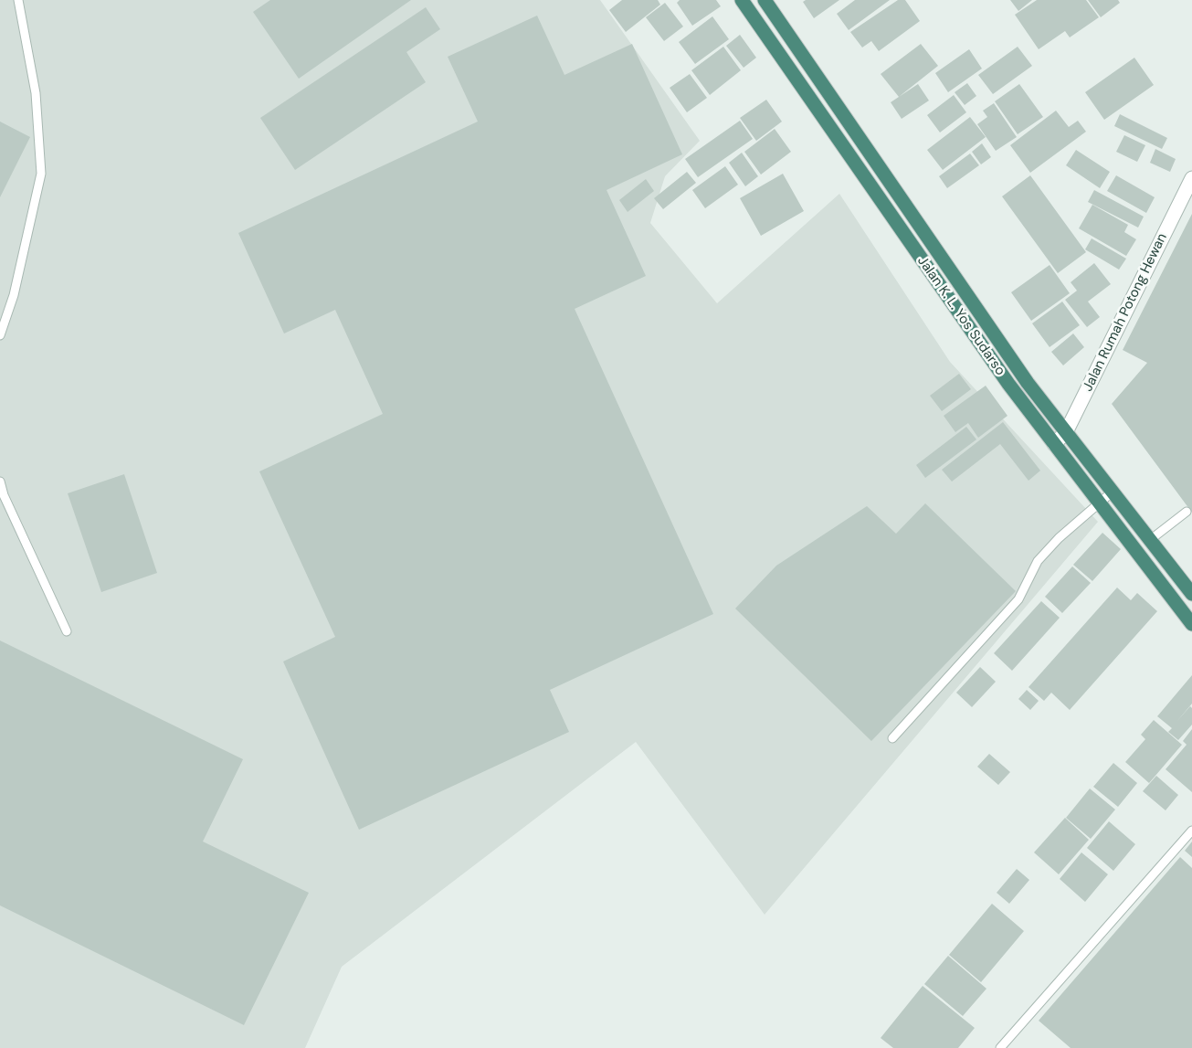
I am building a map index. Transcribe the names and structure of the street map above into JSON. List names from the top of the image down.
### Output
{
  "streets": {
    "highway": ["Jalan K. L. Yos Sudarso"],
    "street": ["Jalan Rumah Potong Hewan"]
  },
  "crossings": [
    ["Jalan Rumah Potong Hewan", "Jalan K. L. Yos Sudarso"]
  ]
}
